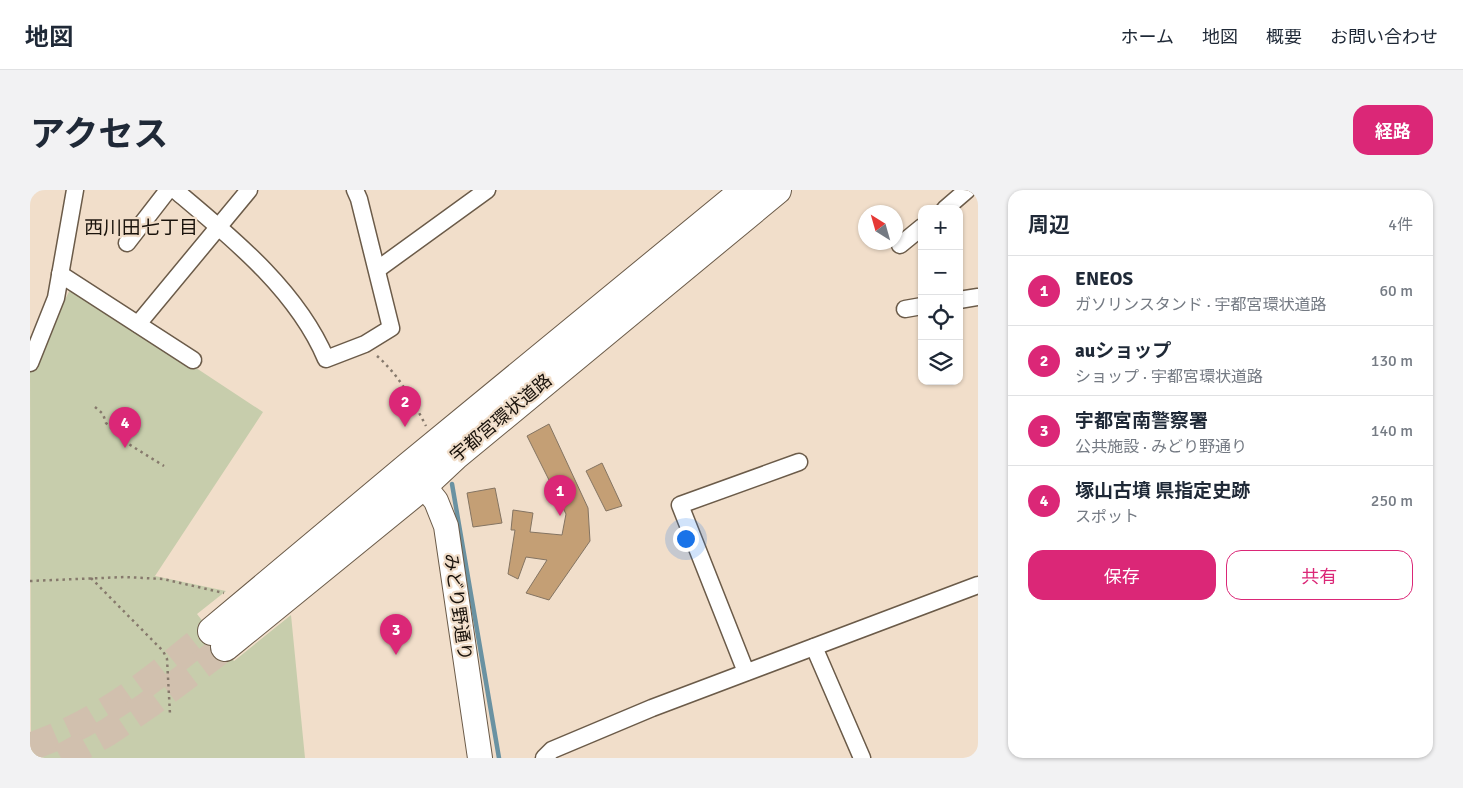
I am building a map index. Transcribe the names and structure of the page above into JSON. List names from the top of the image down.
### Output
{
  "streets": {
    "highway": ["宇都宮環状道路"],
    "street": ["みどり野通り"]
  },
  "crossings": [
    ["宇都宮環状道路", "みどり野通り"]
  ],
  "districts": ["西川田七丁目"],
  "north": "top left",
  "page": {
    "header": "地図",
    "nav": [
      "ホーム",
      "地図",
      "概要",
      "お問い合わせ"
    ],
    "title": "アクセス",
    "buttons": [
      "経路",
      ["保存", "共有"]
    ],
    "heading": ["周辺", "4件"],
    "map_buttons": ["+", "−"],
    "list": [
      {
        "mark": "1",
        "name": "ENEOS",
        "note": "ガソリンスタンド · 宇都宮環状道路",
        "value": "60 m"
      },
      {
        "mark": "2",
        "name": "auショップ",
        "note": "ショップ · 宇都宮環状道路",
        "value": "130 m"
      },
      {
        "mark": "3",
        "name": "宇都宮南警察署",
        "note": "公共施設 · みどり野通り",
        "value": "140 m"
      },
      {
        "mark": "4",
        "name": "塚山古墳 県指定史跡",
        "note": "スポット",
        "value": "250 m"
      }
    ],
    "pins": [
      "2",
      "4",
      "1",
      "3"
    ]
  }
}
